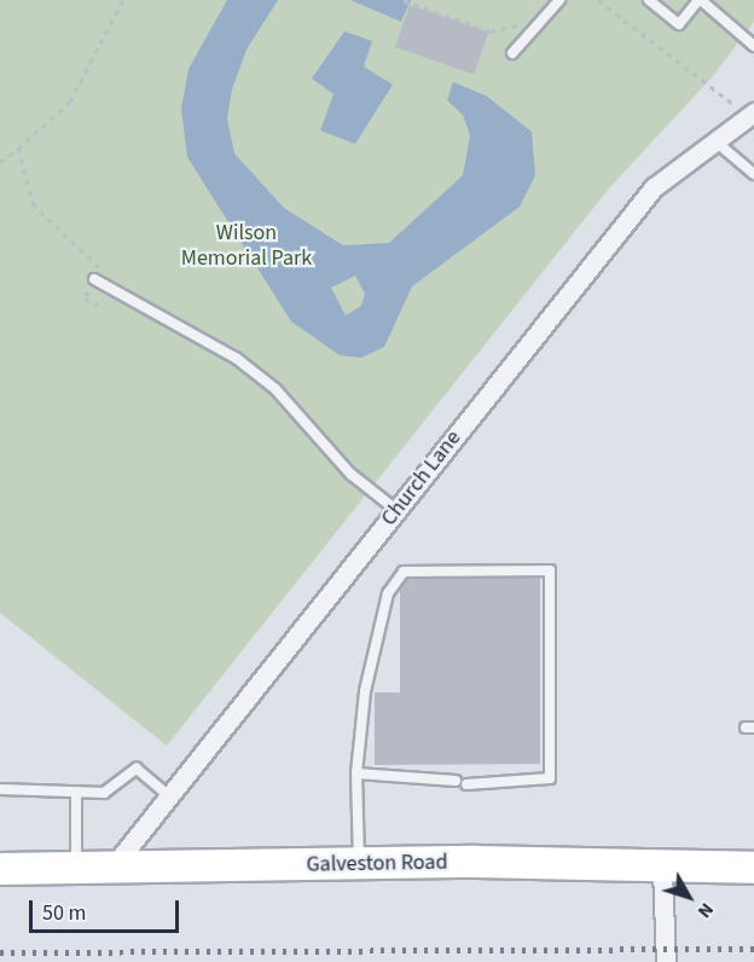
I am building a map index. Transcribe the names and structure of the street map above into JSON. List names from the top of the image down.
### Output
{
  "streets": {
    "main road": ["Galveston Road"],
    "street": ["Church Lane"]
  },
  "crossings": [
    ["Church Lane", "Galveston Road"]
  ],
  "parks": ["Wilson Memorial Park"],
  "scale_bar": "50 m",
  "north": "bottom right"
}
